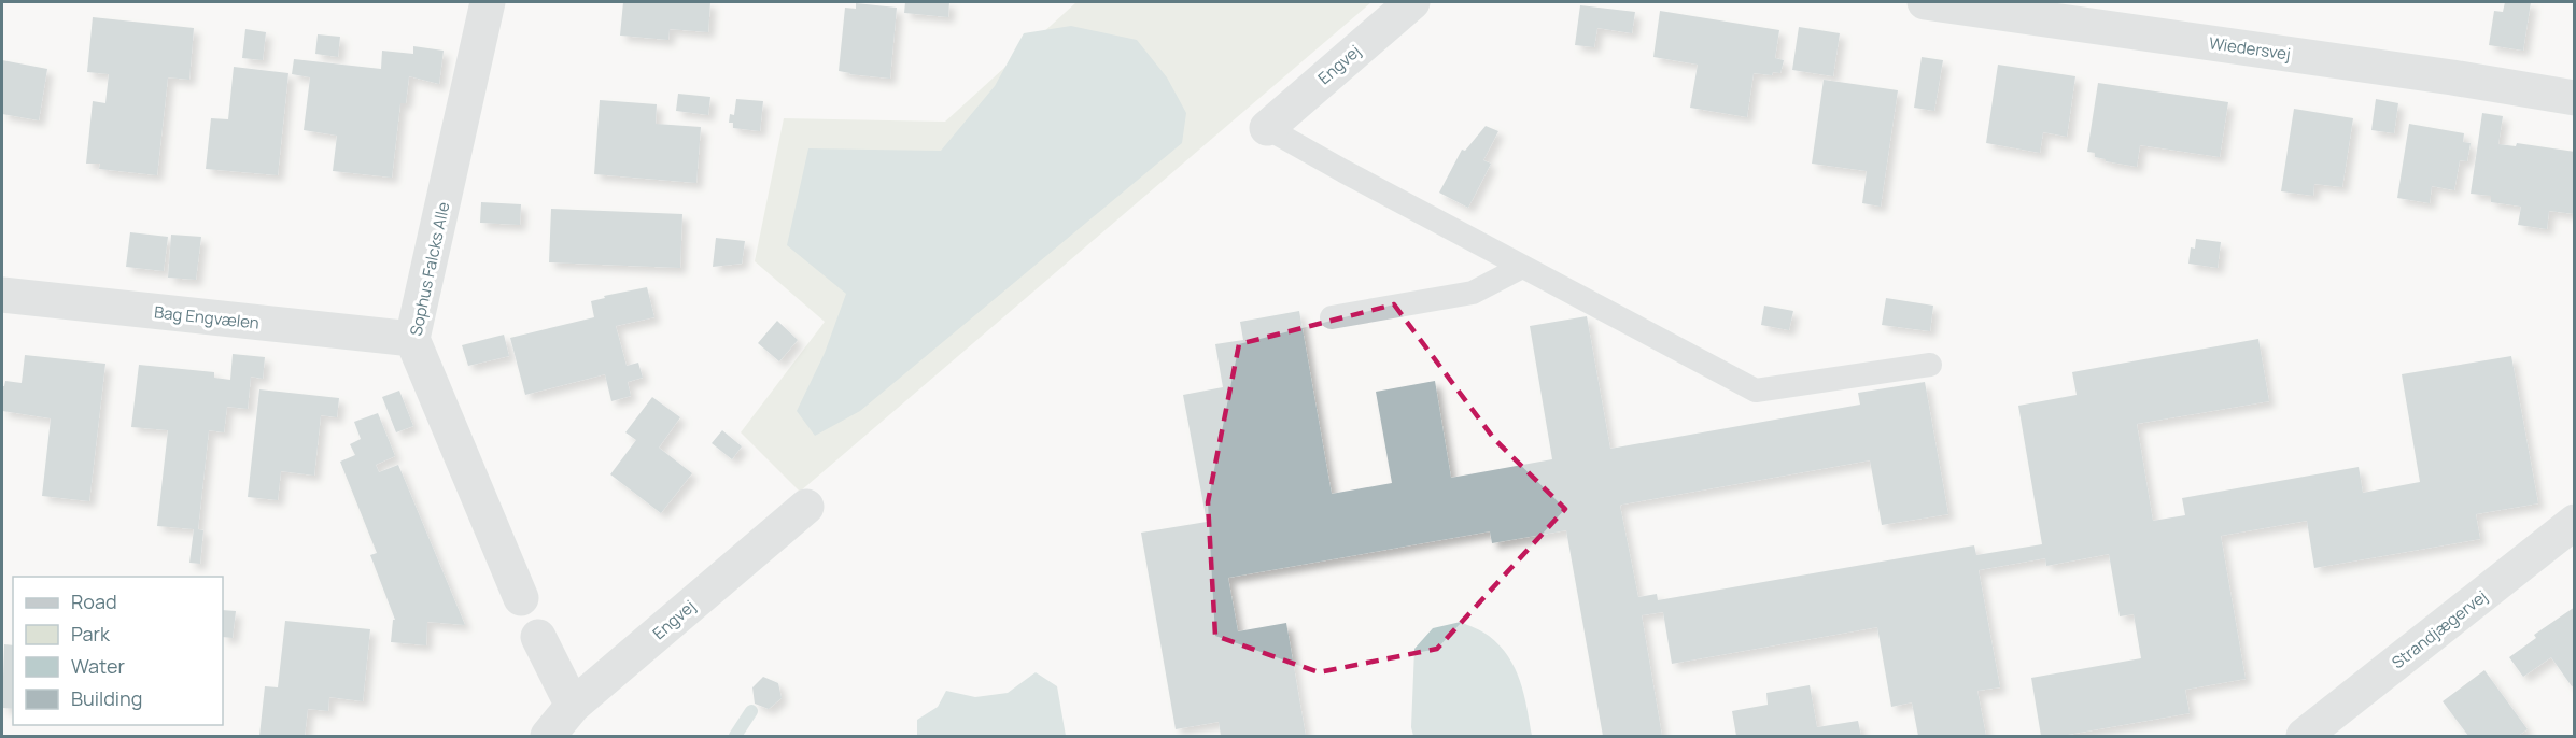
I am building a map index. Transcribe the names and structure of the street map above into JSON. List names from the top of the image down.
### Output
{
  "streets": {
    "street": [
      "Wiedersvej",
      "Engvej",
      "Sophus Falcks Alle",
      "Bag Engvælen",
      "Strandjægervej"
    ]
  },
  "crossings": [
    ["Sophus Falcks Alle", "Bag Engvælen"]
  ],
  "legend": [
    "Road",
    "Park",
    "Water",
    "Building"
  ]
}
